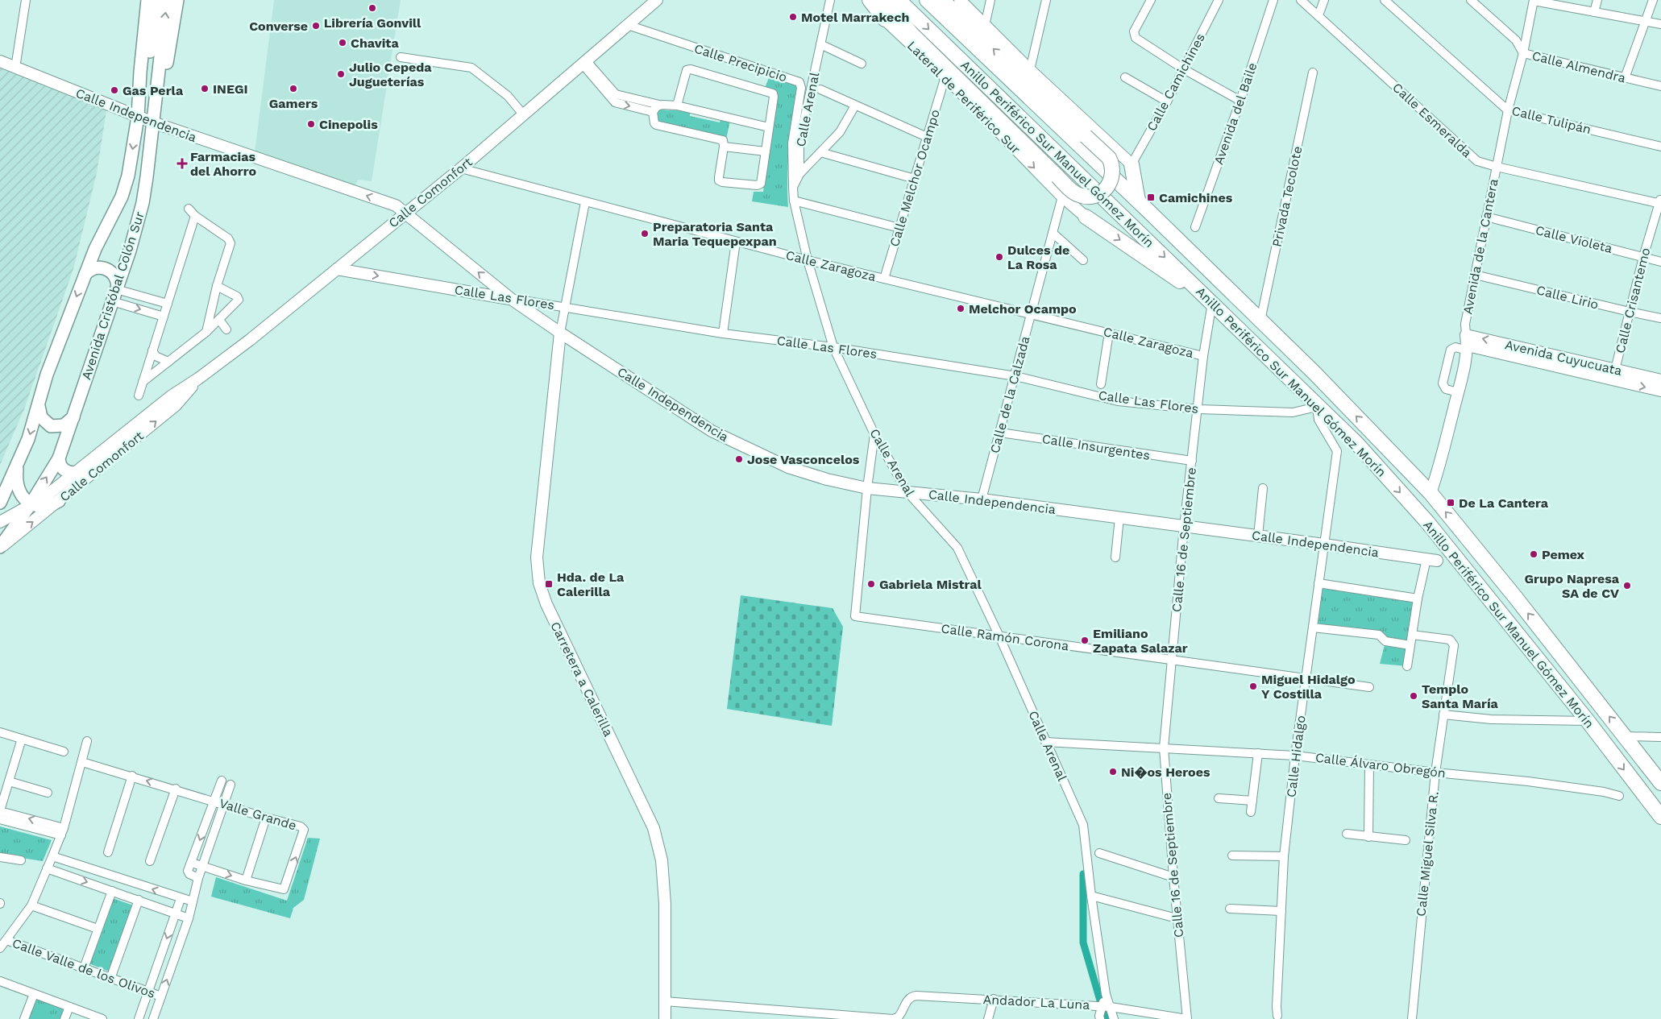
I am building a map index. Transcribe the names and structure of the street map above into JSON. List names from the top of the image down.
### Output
{
  "streets": {
    "highway": ["Anillo Periférico Sur Manuel Gómez Morín"],
    "main road": ["Avenida Cristóbal Colón Sur"],
    "street": [
      "Calle Precipicio",
      "Calle Almendra",
      "Calle Camichines",
      "Lateral de Periférico Sur",
      "Calle Arenal",
      "Avenida del Baile",
      "Calle Independencia",
      "Calle Esmeralda",
      "Calle Tulipán",
      "Calle Melchor Ocampo",
      "Calle Comonfort",
      "Privada Tecolote",
      "Calle Violeta",
      "Avenida de la Cantera",
      "Calle Zaragoza",
      "Calle Las Flores",
      "Calle Lirio",
      "Calle Crisantemo",
      "Avenida Cuyucuata",
      "Calle de la Calzada",
      "Calle Insurgentes",
      "Calle 16 de Septiembre",
      "Calle Ramón Corona",
      "Carretera a Calerilla",
      "Calle Hidalgo",
      "Calle Álvaro Obregón",
      "Valle Grande",
      "Calle Miguel Silva R.",
      "Calle Valle de los Olivos",
      "Andador La Luna"
    ]
  },
  "crossings": [
    ["Calle Precipicio", "Calle Arenal"],
    ["Calle Precipicio", "Calle Comonfort"],
    ["Calle Almendra", "Avenida de la Cantera"],
    ["Lateral de Periférico Sur", "Calle Melchor Ocampo"],
    ["Lateral de Periférico Sur", "Calle de la Calzada"],
    ["Calle Arenal", "Calle Independencia"],
    ["Calle Arenal", "Calle Zaragoza"],
    ["Calle Arenal", "Calle Las Flores"],
    ["Calle Arenal", "Calle Ramón Corona"],
    ["Calle Arenal", "Calle Álvaro Obregón"],
    ["Calle Arenal", "Andador La Luna"],
    ["Calle Independencia", "Calle Comonfort"],
    ["Calle Independencia", "Avenida Cristóbal Colón Sur"],
    ["Calle Independencia", "Calle Las Flores"],
    ["Calle Independencia", "Calle de la Calzada"],
    ["Calle Independencia", "Calle 16 de Septiembre"],
    ["Calle Independencia", "Calle Ramón Corona"],
    ["Calle Independencia", "Carretera a Calerilla"],
    ["Calle Independencia", "Calle Hidalgo"],
    ["Calle Esmeralda", "Avenida de la Cantera"],
    ["Calle Esmeralda", "Calle Crisantemo"],
    ["Calle Tulipán", "Avenida de la Cantera"],
    ["Anillo Periférico Sur Manuel Gómez Morín", "Privada Tecolote"],
    ["Anillo Periférico Sur Manuel Gómez Morín", "Avenida de la Cantera"],
    ["Anillo Periférico Sur Manuel Gómez Morín", "Calle Las Flores"],
    ["Anillo Periférico Sur Manuel Gómez Morín", "Calle 16 de Septiembre"],
    ["Anillo Periférico Sur Manuel Gómez Morín", "Calle Hidalgo"],
    ["Calle Melchor Ocampo", "Calle Zaragoza"],
    ["Calle Comonfort", "Calle Zaragoza"],
    ["Calle Comonfort", "Avenida Cristóbal Colón Sur"],
    ["Calle Comonfort", "Calle Las Flores"],
    ["Calle Violeta", "Avenida de la Cantera"],
    ["Calle Violeta", "Calle Crisantemo"],
    ["Avenida de la Cantera", "Calle Lirio"],
    ["Avenida de la Cantera", "Avenida Cuyucuata"],
    ["Calle Zaragoza", "Calle de la Calzada"],
    ["Calle Zaragoza", "Calle 16 de Septiembre"],
    ["Calle Las Flores", "Calle de la Calzada"],
    ["Calle Las Flores", "Calle 16 de Septiembre"],
    ["Calle Las Flores", "Calle Hidalgo"],
    ["Calle Lirio", "Calle Crisantemo"],
    ["Calle Crisantemo", "Avenida Cuyucuata"],
    ["Calle de la Calzada", "Calle Insurgentes"],
    ["Calle Insurgentes", "Calle 16 de Septiembre"],
    ["Calle 16 de Septiembre", "Calle Ramón Corona"],
    ["Calle 16 de Septiembre", "Calle Álvaro Obregón"],
    ["Calle 16 de Septiembre", "Andador La Luna"],
    ["Calle Ramón Corona", "Calle Hidalgo"],
    ["Calle Hidalgo", "Calle Álvaro Obregón"],
    ["Calle Álvaro Obregón", "Calle Miguel Silva R."]
  ],
  "places": {
    "other": [
      "Librería Gonvill",
      "Motel Marrakech",
      "Converse",
      "Chavita",
      "Julio Cepeda Jugueterías",
      "INEGI",
      "Gamers",
      "Gas Perla",
      "Cinepolis",
      "Preparatoria Santa Maria Tequepexpan",
      "Dulces de La Rosa",
      "Melchor Ocampo",
      "Jose Vasconcelos",
      "Pemex",
      "Gabriela Mistral",
      "Grupo Napresa SA de CV",
      "Emiliano Zapata Salazar",
      "Miguel Hidalgo Y Costilla",
      "Templo Santa María",
      "Ni�os Heroes"
    ],
    "health": ["Farmacias del Ahorro"],
    "transit": ["Camichines", "De La Cantera", "Hda. de La Calerilla"]
  }
}
